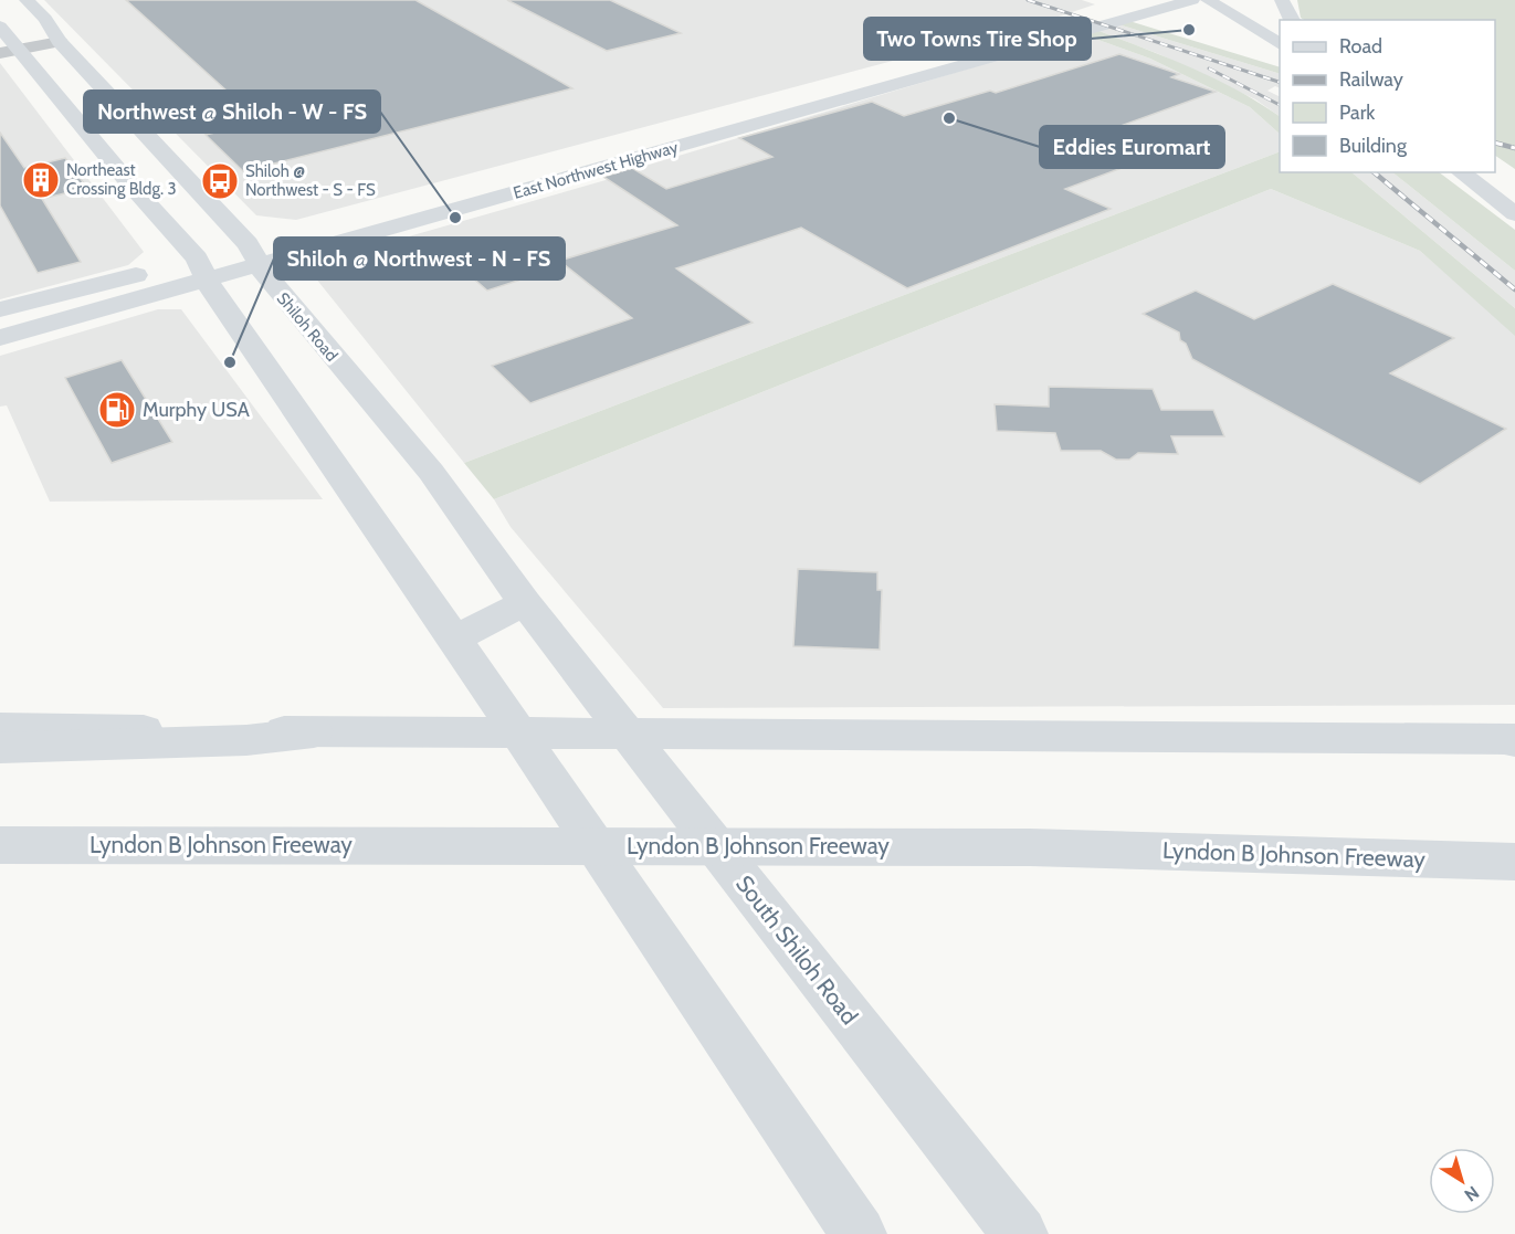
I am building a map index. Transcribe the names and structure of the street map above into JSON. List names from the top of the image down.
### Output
{
  "streets": {
    "main road": [
      "East Northwest Highway",
      "Shiloh Road",
      "Lyndon B Johnson Freeway",
      "South Shiloh Road"
    ]
  },
  "crossings": [
    ["East Northwest Highway", "Shiloh Road"],
    ["Shiloh Road", "South Shiloh Road"]
  ],
  "places": {
    "other": [
      "Two Towns Tire Shop",
      "Eddies Euromart",
      "Northwest @ Shiloh - W - FS",
      "Shiloh @ Northwest - N - FS"
    ],
    "building": ["Northeast Crossing Bldg. 3"],
    "bus stop": ["Shiloh @ Northwest - S - FS"],
    "fuel station": ["Murphy USA"]
  },
  "legend": [
    "Road",
    "Railway",
    "Park",
    "Building"
  ],
  "north": "bottom right"
}
